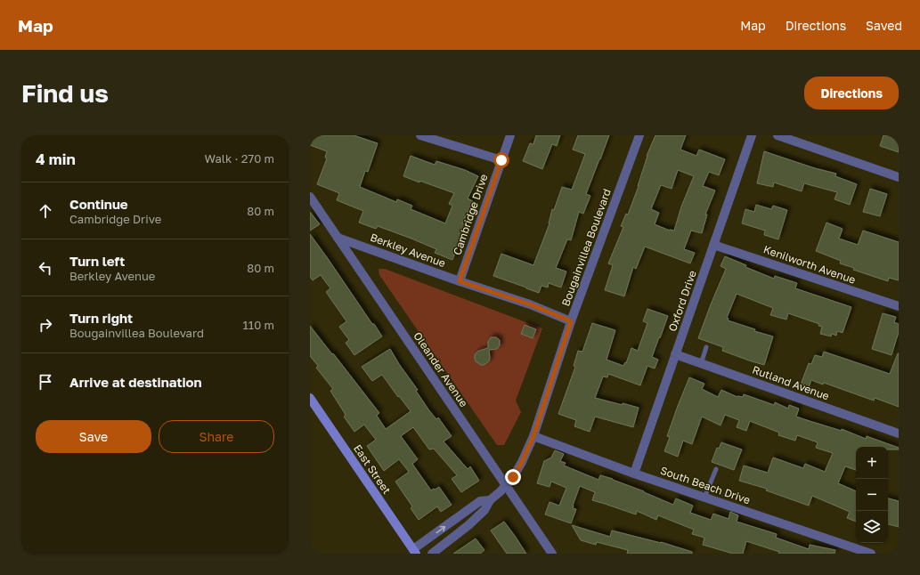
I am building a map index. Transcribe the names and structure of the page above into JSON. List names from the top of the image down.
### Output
{
  "streets": {
    "main road": ["East Street"],
    "street": [
      "Cambridge Drive",
      "Bougainvillea Boulevard",
      "Berkley Avenue",
      "Kenilworth Avenue",
      "Oxford Drive",
      "Oleander Avenue",
      "Rutland Avenue",
      "South Beach Drive"
    ]
  },
  "crossings": [
    ["Cambridge Drive", "Berkley Avenue"],
    ["Bougainvillea Boulevard", "Berkley Avenue"],
    ["Bougainvillea Boulevard", "Oleander Avenue"],
    ["Bougainvillea Boulevard", "South Beach Drive"],
    ["Berkley Avenue", "Oleander Avenue"],
    ["Kenilworth Avenue", "Oxford Drive"],
    ["Oxford Drive", "Rutland Avenue"],
    ["Oxford Drive", "South Beach Drive"]
  ],
  "page": {
    "header": "Map",
    "nav": ["Map", "Directions", "Saved"],
    "buttons": [
      "Directions",
      ["Save", "Share"]
    ],
    "title": "Find us",
    "heading": ["4 min", "Walk · 270 m"],
    "list": [
      ["Continue", "Cambridge Drive", "80 m"],
      ["Turn left", "Berkley Avenue", "80 m"],
      ["Turn right", "Bougainvillea Boulevard", "110 m"],
      "Arrive at destination"
    ],
    "map_buttons": ["+", "−"]
  }
}
